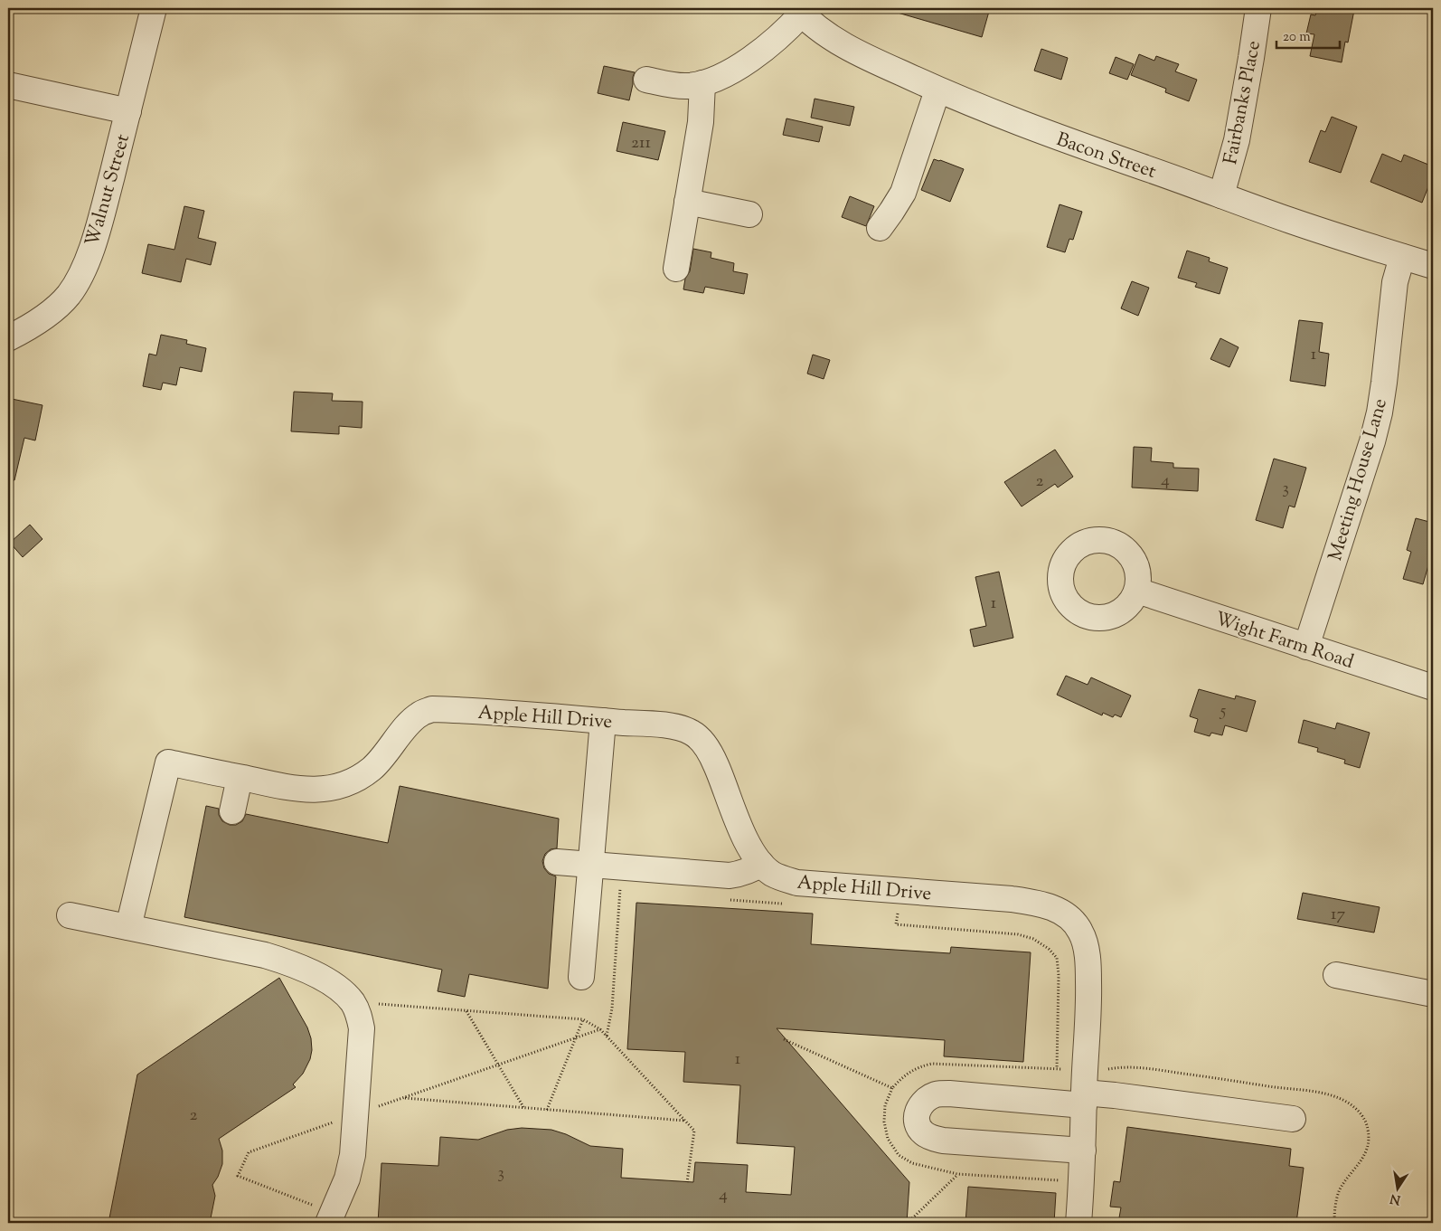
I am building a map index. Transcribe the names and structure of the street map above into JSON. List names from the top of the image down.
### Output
{
  "streets": {
    "street": [
      "Fairbanks Place",
      "Bacon Street",
      "Walnut Street",
      "Meeting House Lane",
      "Wight Farm Road",
      "Apple Hill Drive"
    ]
  },
  "crossings": [
    ["Fairbanks Place", "Bacon Street"],
    ["Bacon Street", "Meeting House Lane"],
    ["Meeting House Lane", "Wight Farm Road"]
  ],
  "house_numbers": [
    "211",
    "1",
    "4",
    "2",
    "3",
    "1",
    "5",
    "17",
    "1",
    "2",
    "3",
    "4"
  ],
  "scale_bar": "20 m",
  "north": "bottom"
}
